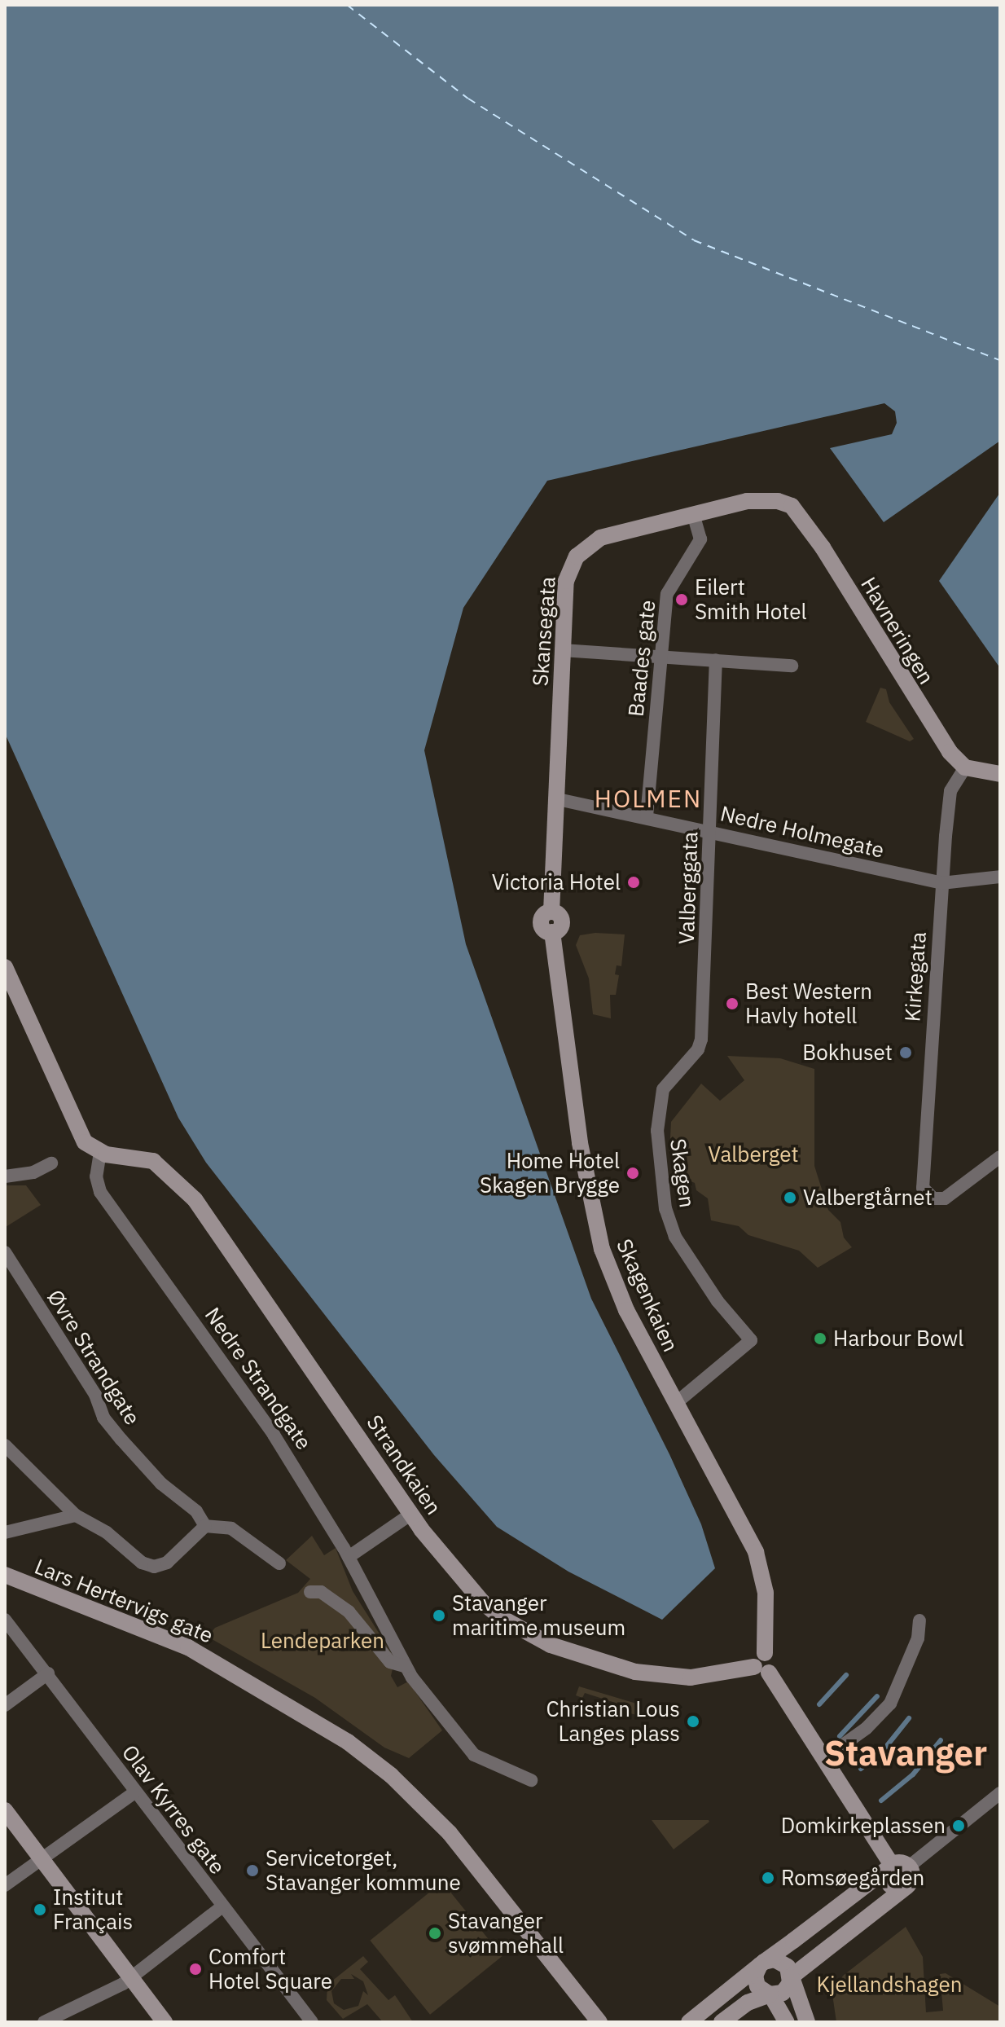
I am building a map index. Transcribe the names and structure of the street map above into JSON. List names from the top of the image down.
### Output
{
  "streets": {
    "street": [
      "Havneringen",
      "Skansegata",
      "Baades gate",
      "Nedre Holmegate",
      "Valberggata",
      "Kirkegata",
      "Skagen",
      "Skagenkaien",
      "Øvre Strandgate",
      "Nedre Strandgate",
      "Strandkaien",
      "Lars Hertervigs gate",
      "Olav Kyrres gate"
    ]
  },
  "crossings": [
    ["Havneringen", "Skansegata"],
    ["Havneringen", "Kirkegata"],
    ["Skansegata", "Baades gate"],
    ["Skansegata", "Nedre Holmegate"],
    ["Skansegata", "Skagenkaien"],
    ["Baades gate", "Nedre Holmegate"],
    ["Nedre Holmegate", "Valberggata"],
    ["Nedre Holmegate", "Kirkegata"],
    ["Valberggata", "Skagen"],
    ["Skagen", "Skagenkaien"],
    ["Skagenkaien", "Strandkaien"],
    ["Nedre Strandgate", "Strandkaien"]
  ],
  "districts": ["HOLMEN", "Stavanger"],
  "parks": ["Valberget", "Lendeparken", "Kjellandshagen"],
  "places": [
    "Eilert Smith Hotel",
    "Victoria Hotel",
    "Best Western Havly hotell",
    "Bokhuset",
    "Home Hotel Skagen Brygge",
    "Valbergtårnet",
    "Harbour Bowl",
    "Stavanger maritime museum",
    "Christian Lous Langes plass",
    "Domkirkeplassen",
    "Servicetorget, Stavanger kommune",
    "Romsøegården",
    "Institut Français",
    "Stavanger svømmehall",
    "Comfort Hotel Square"
  ]
}
